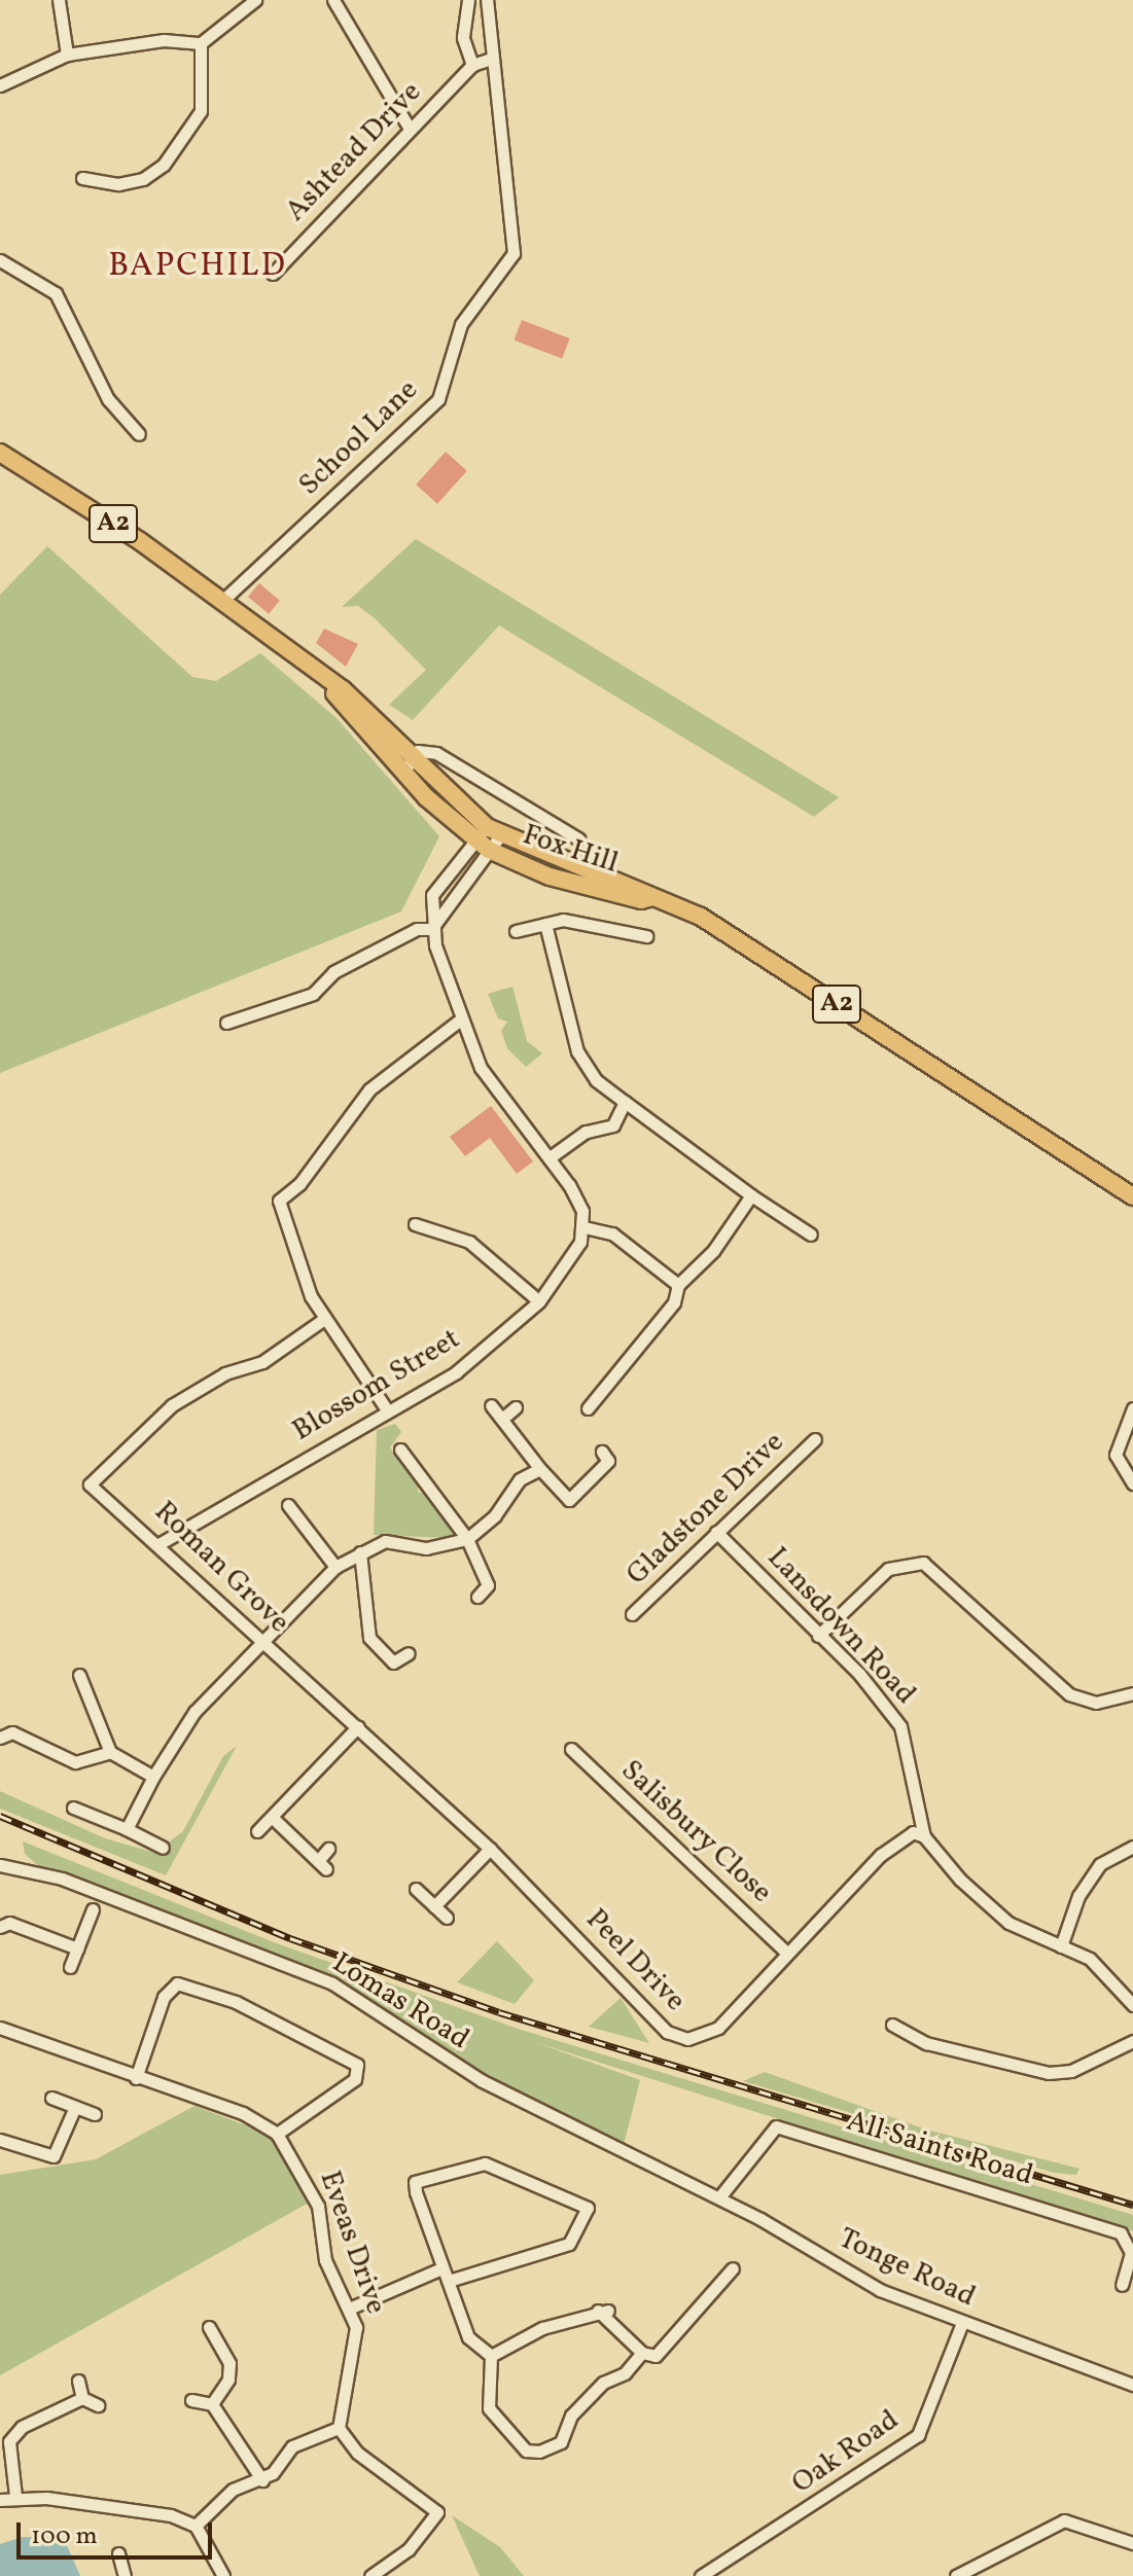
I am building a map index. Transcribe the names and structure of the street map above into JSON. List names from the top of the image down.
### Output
{
  "streets": {
    "main road": ["A2", "Fox Hill"],
    "street": [
      "Ashtead Drive",
      "School Lane",
      "Blossom Street",
      "Gladstone Drive",
      "Roman Grove",
      "Lansdown Road",
      "Salisbury Close",
      "Peel Drive",
      "Lomas Road",
      "All Saints Road",
      "Eveas Drive",
      "Tonge Road",
      "Oak Road"
    ]
  },
  "crossings": [
    ["Ashtead Drive", "School Lane"],
    ["School Lane", "A2"],
    ["School Lane", "Fox Hill"],
    ["A2", "Fox Hill"],
    ["Blossom Street", "Roman Grove"],
    ["Gladstone Drive", "Lansdown Road"],
    ["Roman Grove", "Peel Drive"],
    ["Lansdown Road", "Peel Drive"],
    ["Salisbury Close", "Peel Drive"],
    ["Lomas Road", "Tonge Road"],
    ["All Saints Road", "Tonge Road"],
    ["Tonge Road", "Oak Road"]
  ],
  "districts": ["BAPCHILD"],
  "scale_bar": "100 m"
}
